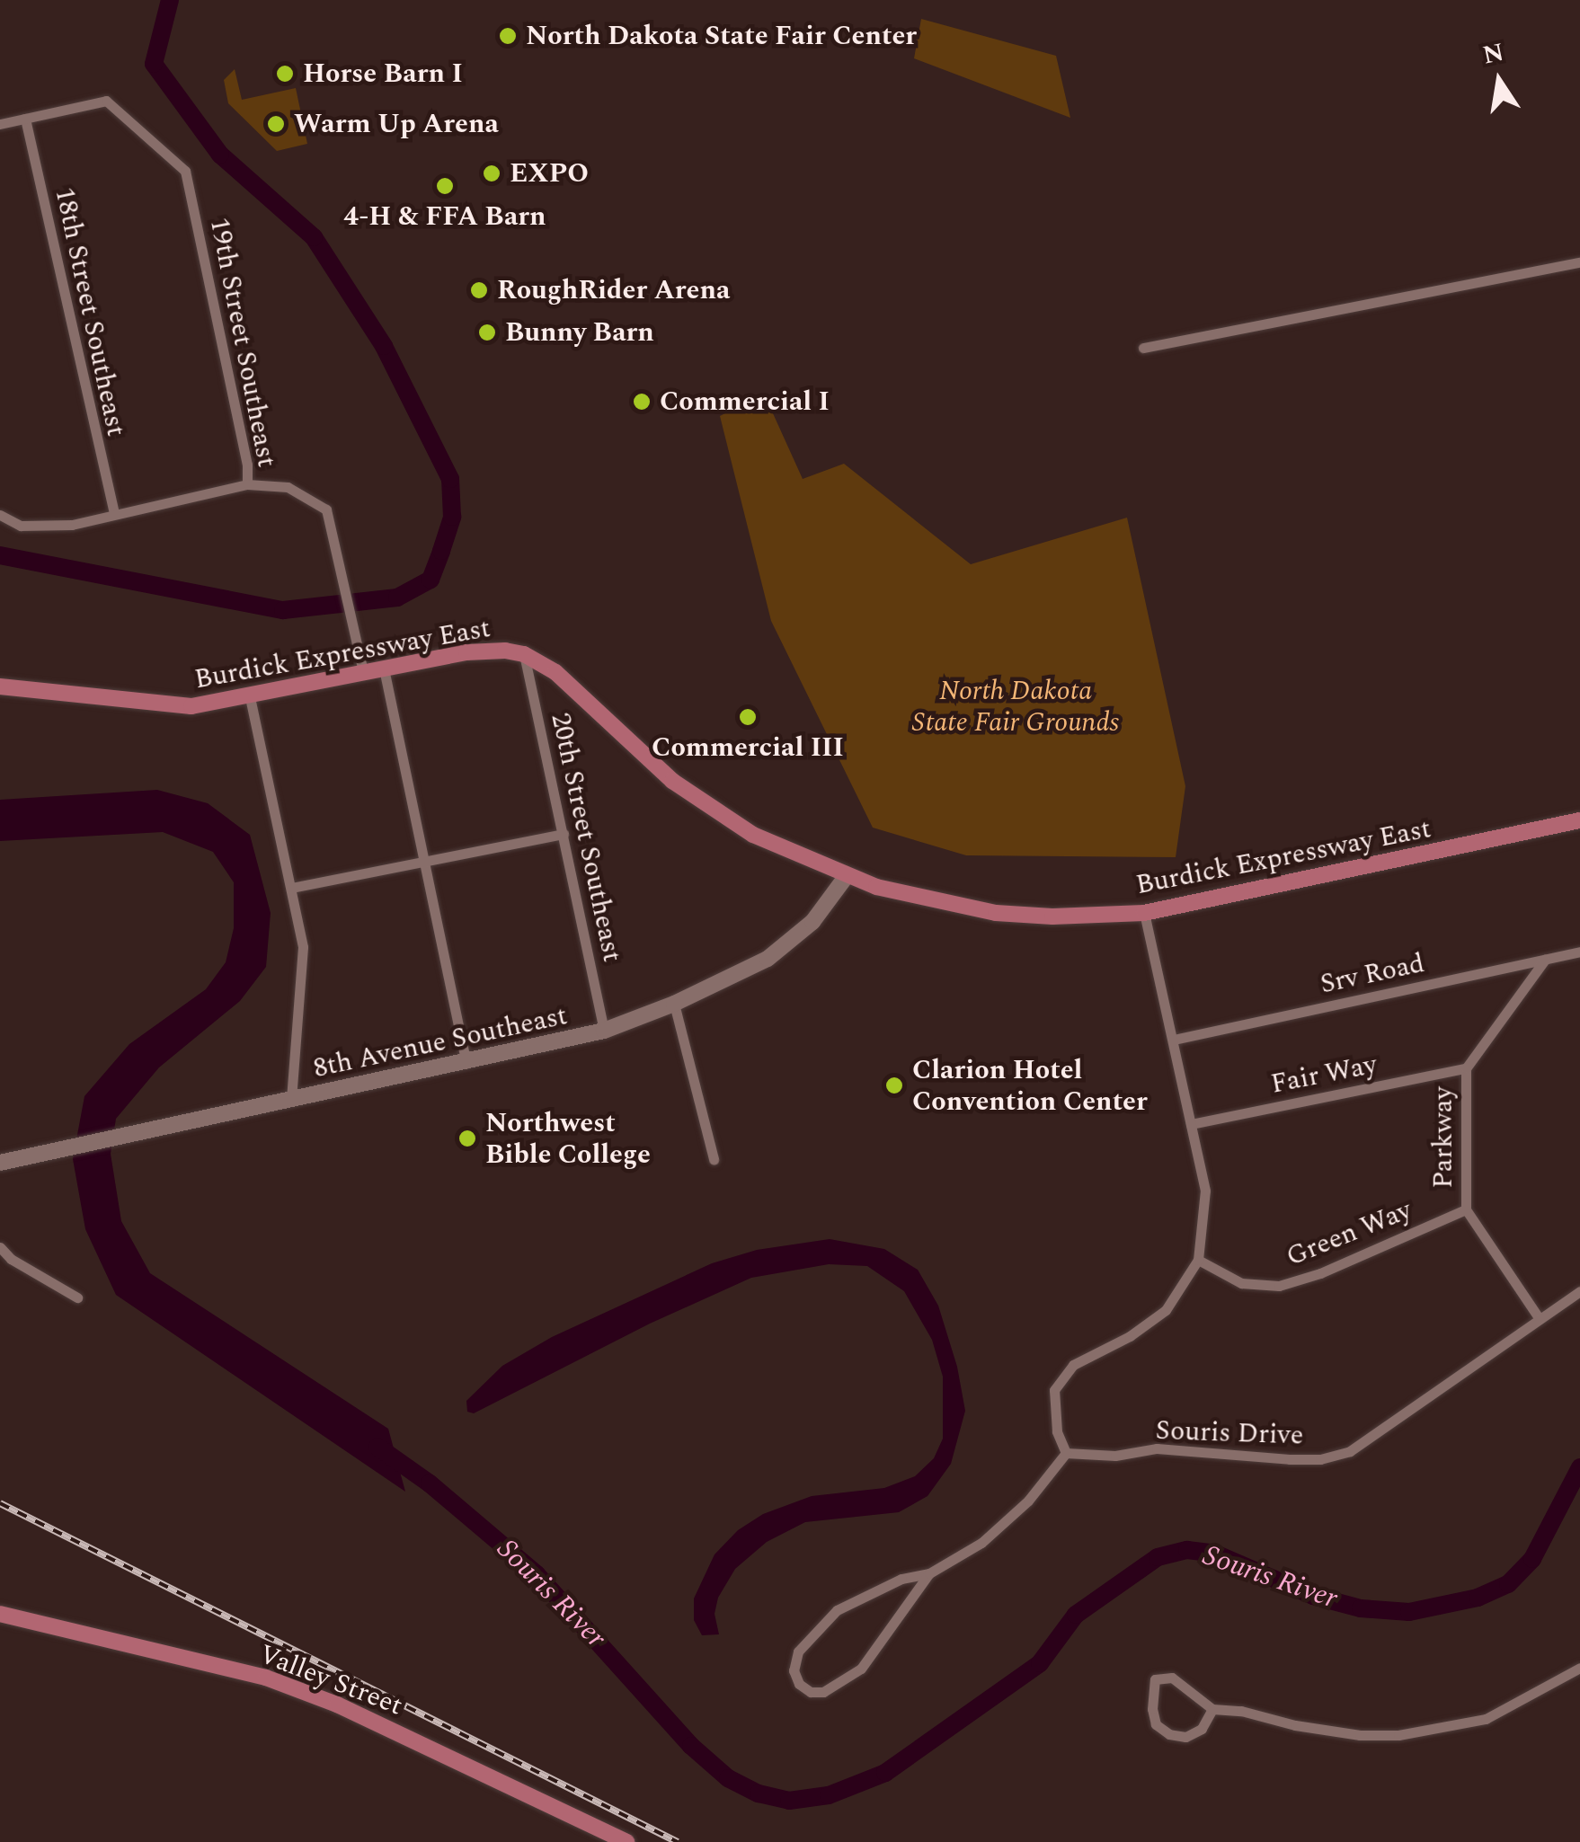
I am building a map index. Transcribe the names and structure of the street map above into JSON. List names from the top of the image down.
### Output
{
  "streets": {
    "main road": ["Burdick Expressway East", "Valley Street"],
    "street": [
      "18th Street Southeast",
      "19th Street Southeast",
      "20th Street Southeast",
      "Srv Road",
      "8th Avenue Southeast",
      "Fair Way",
      "Parkway",
      "Green Way",
      "Souris Drive"
    ]
  },
  "crossings": [
    ["18th Street Southeast", "19th Street Southeast"],
    ["19th Street Southeast", "Burdick Expressway East"],
    ["Burdick Expressway East", "20th Street Southeast"],
    ["Burdick Expressway East", "8th Avenue Southeast"],
    ["20th Street Southeast", "8th Avenue Southeast"],
    ["Srv Road", "Parkway"],
    ["Fair Way", "Parkway"],
    ["Parkway", "Green Way"],
    ["Parkway", "Souris Drive"]
  ],
  "water": ["Souris River"],
  "parks": ["North Dakota State Fair Grounds"],
  "places": [
    "North Dakota State Fair Center",
    "Horse Barn I",
    "Warm Up Arena",
    "EXPO",
    "4-H & FFA Barn",
    "RoughRider Arena",
    "Bunny Barn",
    "Commercial I",
    "Commercial III",
    "Clarion Hotel Convention Center",
    "Northwest Bible College"
  ],
  "north": "top"
}
